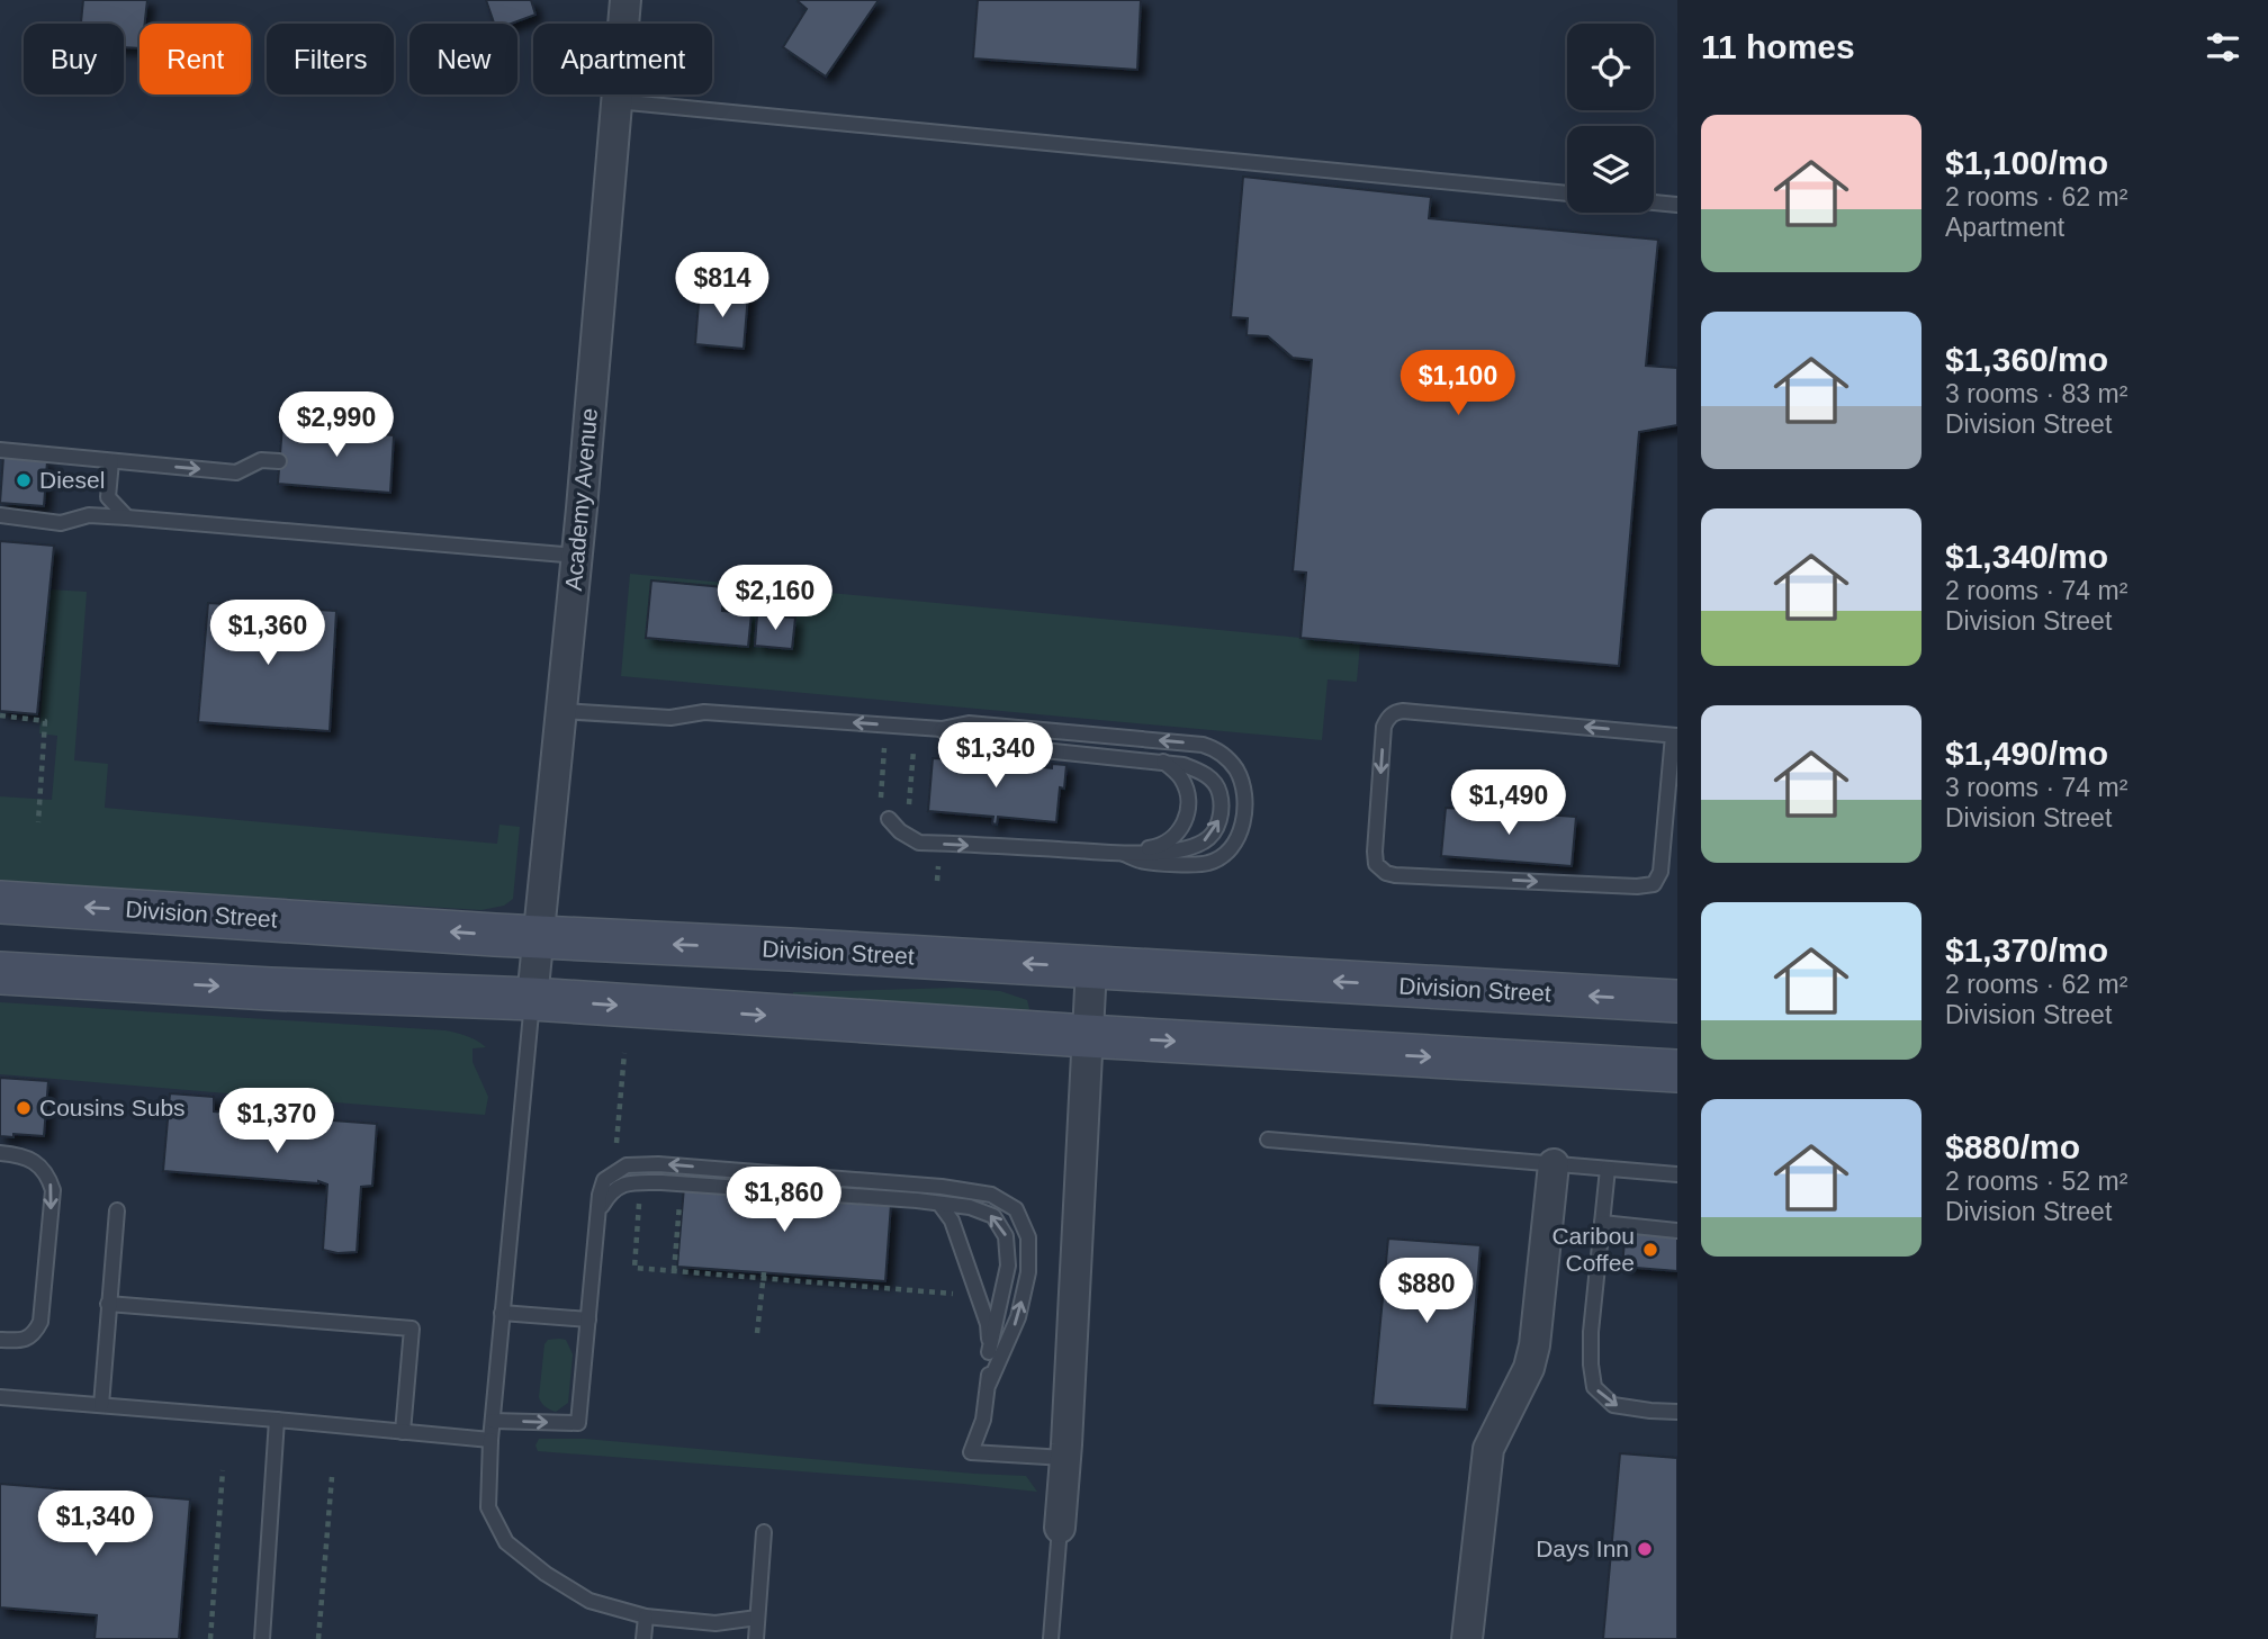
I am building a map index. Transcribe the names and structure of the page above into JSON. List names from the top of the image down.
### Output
{
  "streets": {
    "main road": ["Division Street"],
    "street": ["Academy Avenue"]
  },
  "crossings": [
    ["Academy Avenue", "Division Street"]
  ],
  "places": [
    "Diesel",
    "Cousins Subs",
    "Caribou Coffee",
    "Days Inn"
  ],
  "page": {
    "heading": "11 homes",
    "chip": [
      "Buy",
      "Rent",
      "Filters",
      "New",
      "Apartment"
    ],
    "list": [
      {
        "name": "$1,100/mo",
        "note": "2 rooms · 62 m² · Apartment"
      },
      {
        "name": "$1,360/mo",
        "note": "3 rooms · 83 m² · Division Street"
      },
      {
        "name": "$1,340/mo",
        "note": "2 rooms · 74 m² · Division Street"
      },
      {
        "name": "$1,490/mo",
        "note": "3 rooms · 74 m² · Division Street"
      },
      {
        "name": "$1,370/mo",
        "note": "2 rooms · 62 m² · Division Street"
      },
      {
        "name": "$880/mo",
        "note": "2 rooms · 52 m² · Division Street"
      }
    ],
    "price": [
      "$814",
      "$1,100",
      "$2,990",
      "$2,160",
      "$1,360",
      "$1,340",
      "$1,490",
      "$1,370",
      "$1,860",
      "$880",
      "$1,340"
    ]
  }
}
